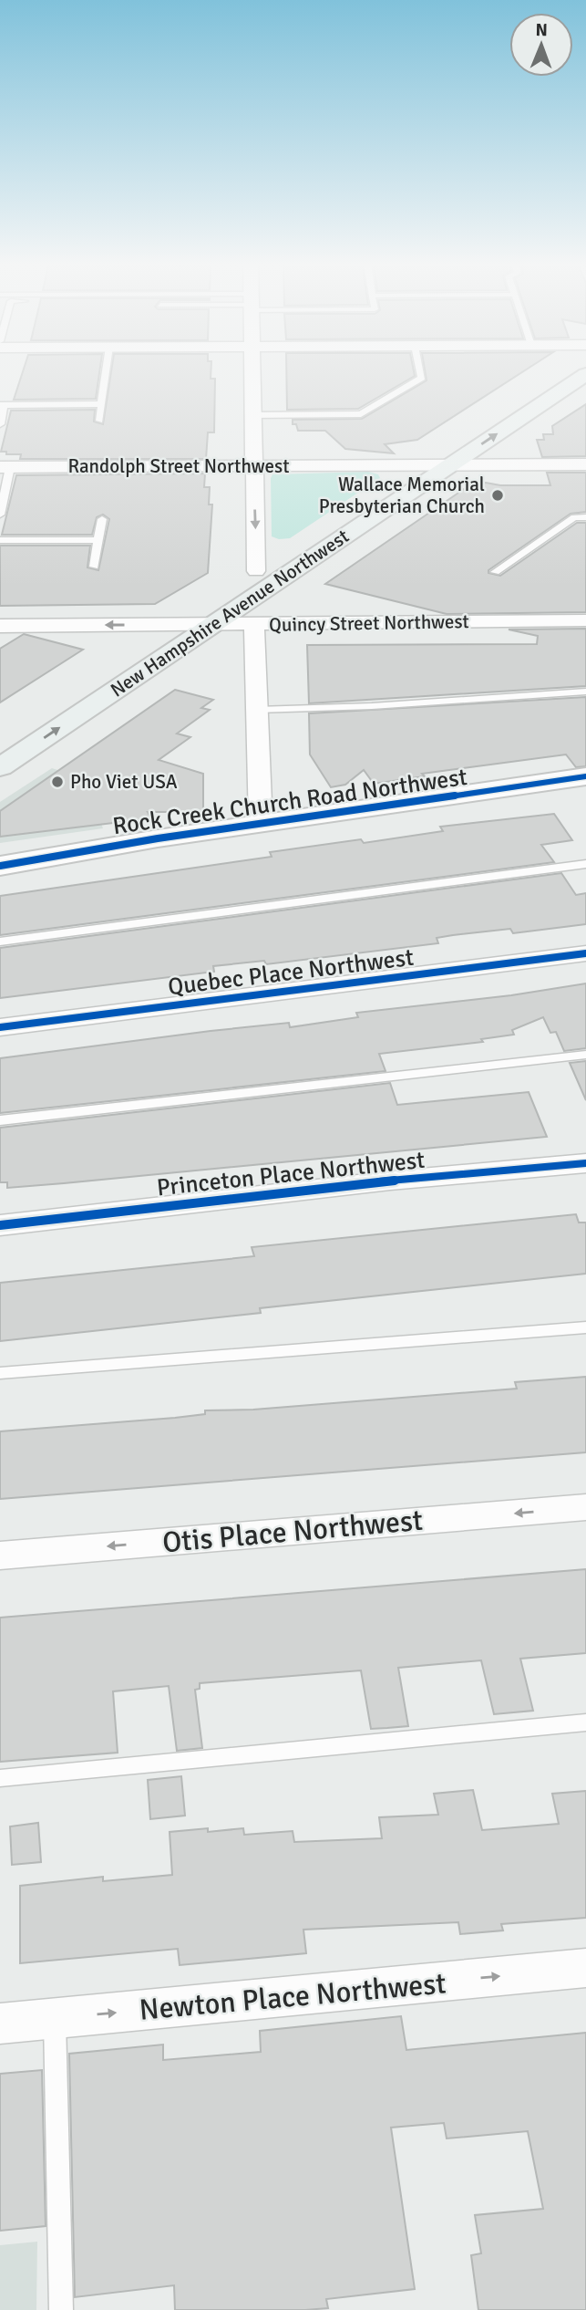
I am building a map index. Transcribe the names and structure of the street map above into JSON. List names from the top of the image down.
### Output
{
  "streets": {
    "main road": ["New Hampshire Avenue Northwest"],
    "street": [
      "Randolph Street Northwest",
      "Quincy Street Northwest",
      "Rock Creek Church Road Northwest",
      "Quebec Place Northwest",
      "Princeton Place Northwest",
      "Otis Place Northwest",
      "Newton Place Northwest"
    ]
  },
  "crossings": [
    ["Randolph Street Northwest", "New Hampshire Avenue Northwest"],
    ["New Hampshire Avenue Northwest", "Quincy Street Northwest"]
  ],
  "one_way": ["Otis Place Northwest", "Newton Place Northwest"],
  "places": ["Wallace Memorial Presbyterian Church", "Pho Viet USA"],
  "north": "top"
}
